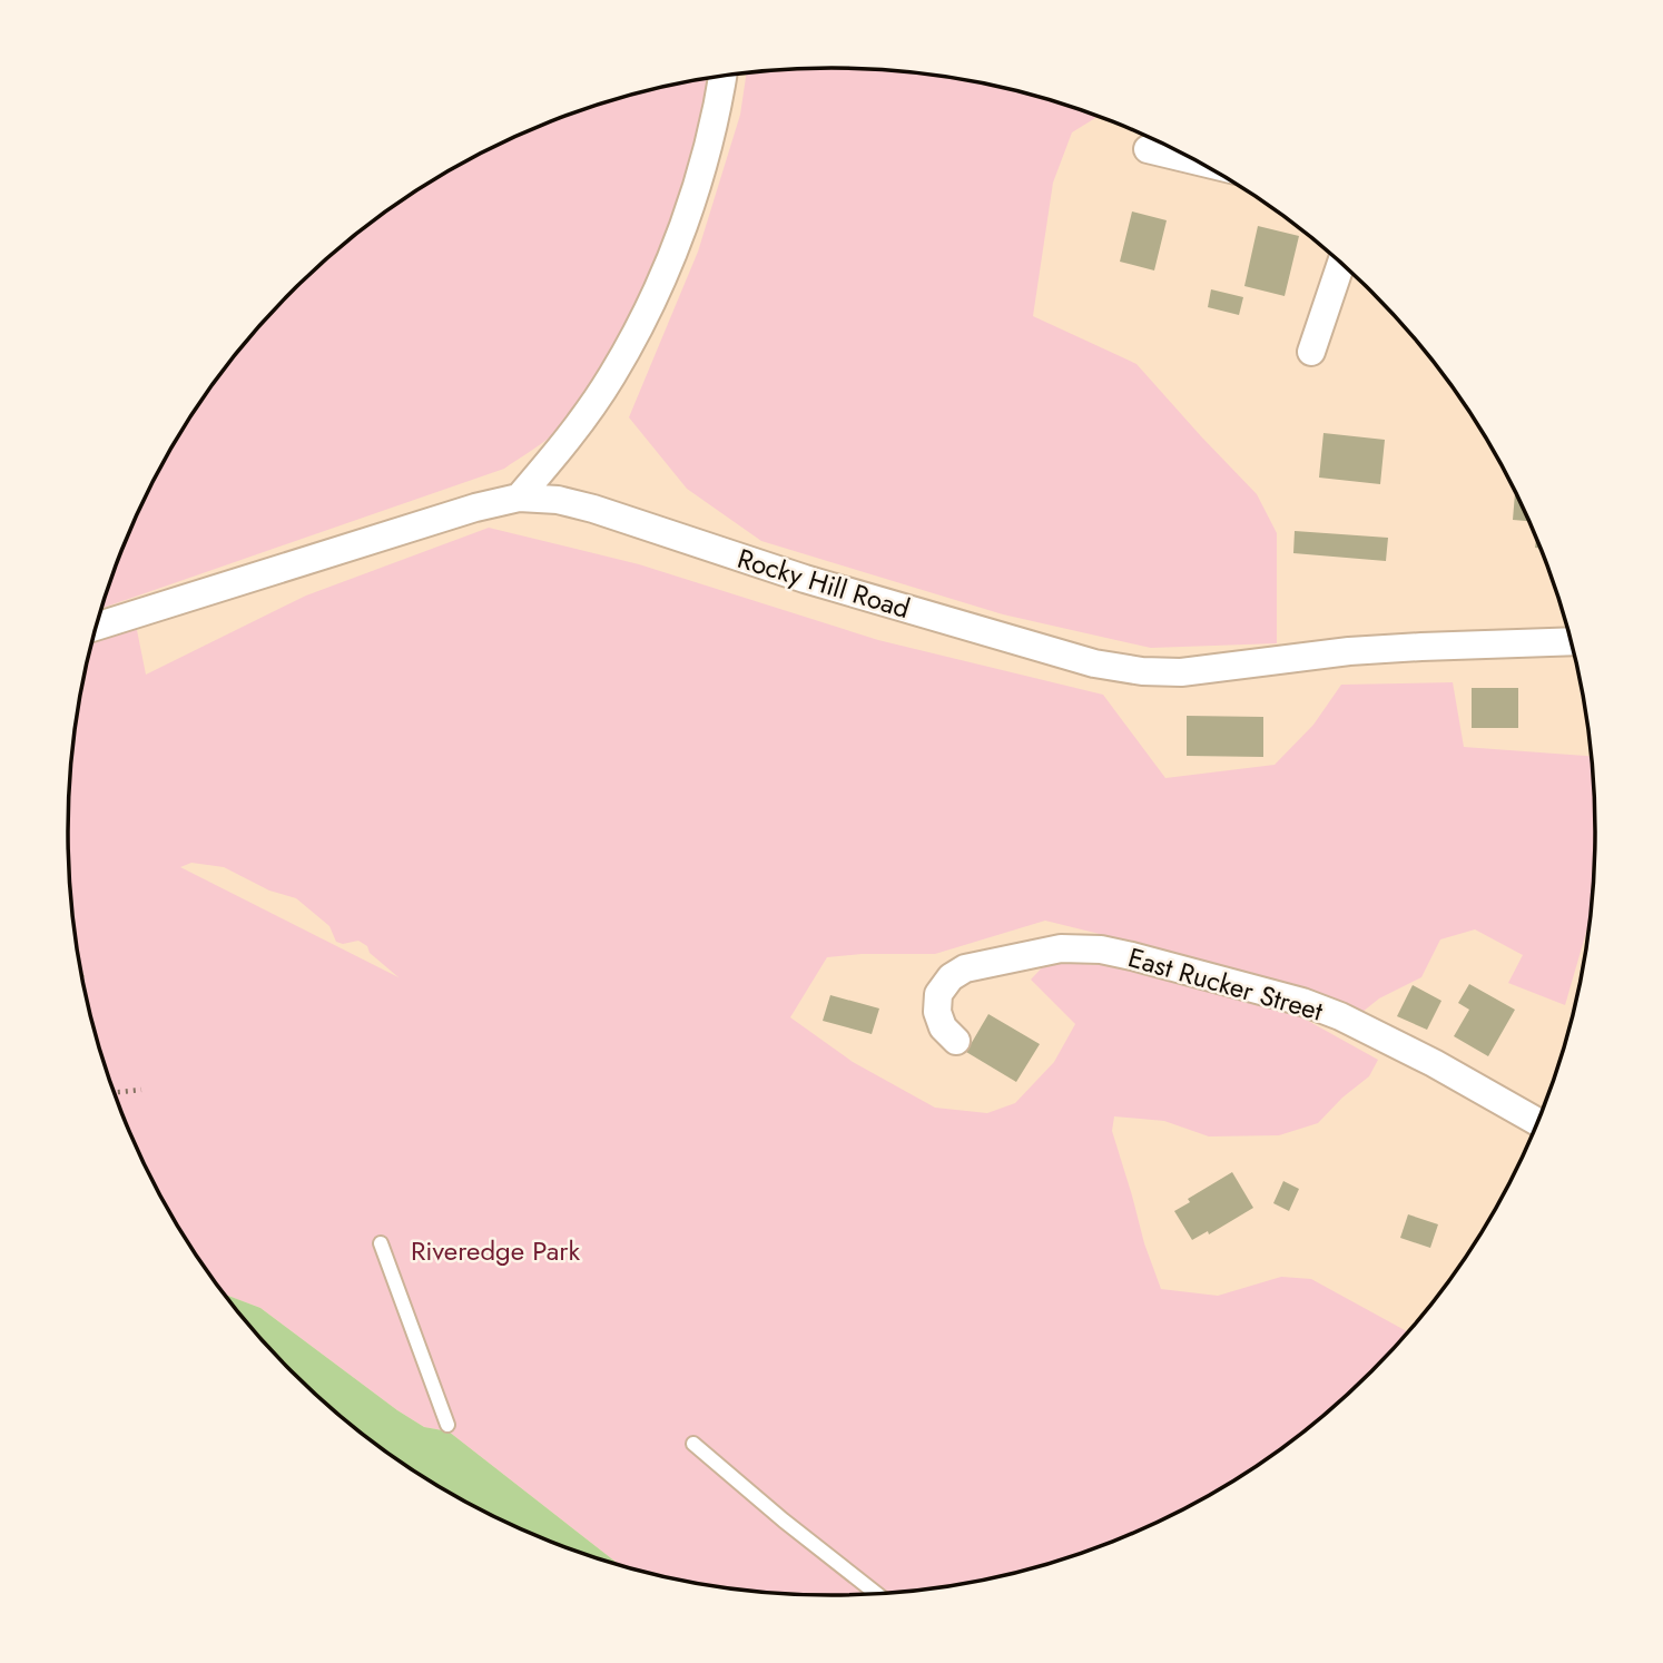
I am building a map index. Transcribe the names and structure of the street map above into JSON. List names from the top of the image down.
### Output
{
  "streets": {
    "street": ["Rocky Hill Road", "East Rucker Street"]
  },
  "parks": ["Riveredge Park"]
}
